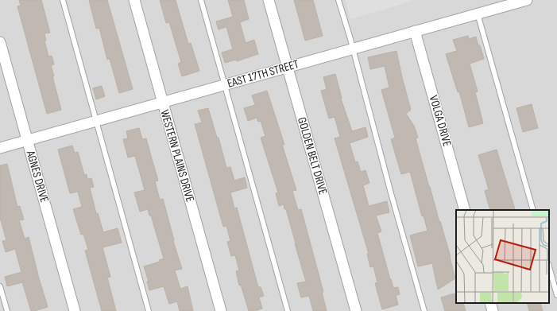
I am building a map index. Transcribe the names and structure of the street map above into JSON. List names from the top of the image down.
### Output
{
  "streets": {
    "street": [
      "EAST 17TH STREET",
      "VOLGA DRIVE",
      "WESTERN PLAINS DRIVE",
      "GOLDEN BELT DRIVE",
      "AGNES DRIVE"
    ]
  },
  "crossings": [
    ["EAST 17TH STREET", "VOLGA DRIVE"],
    ["EAST 17TH STREET", "WESTERN PLAINS DRIVE"],
    ["EAST 17TH STREET", "GOLDEN BELT DRIVE"],
    ["EAST 17TH STREET", "AGNES DRIVE"]
  ]
}
